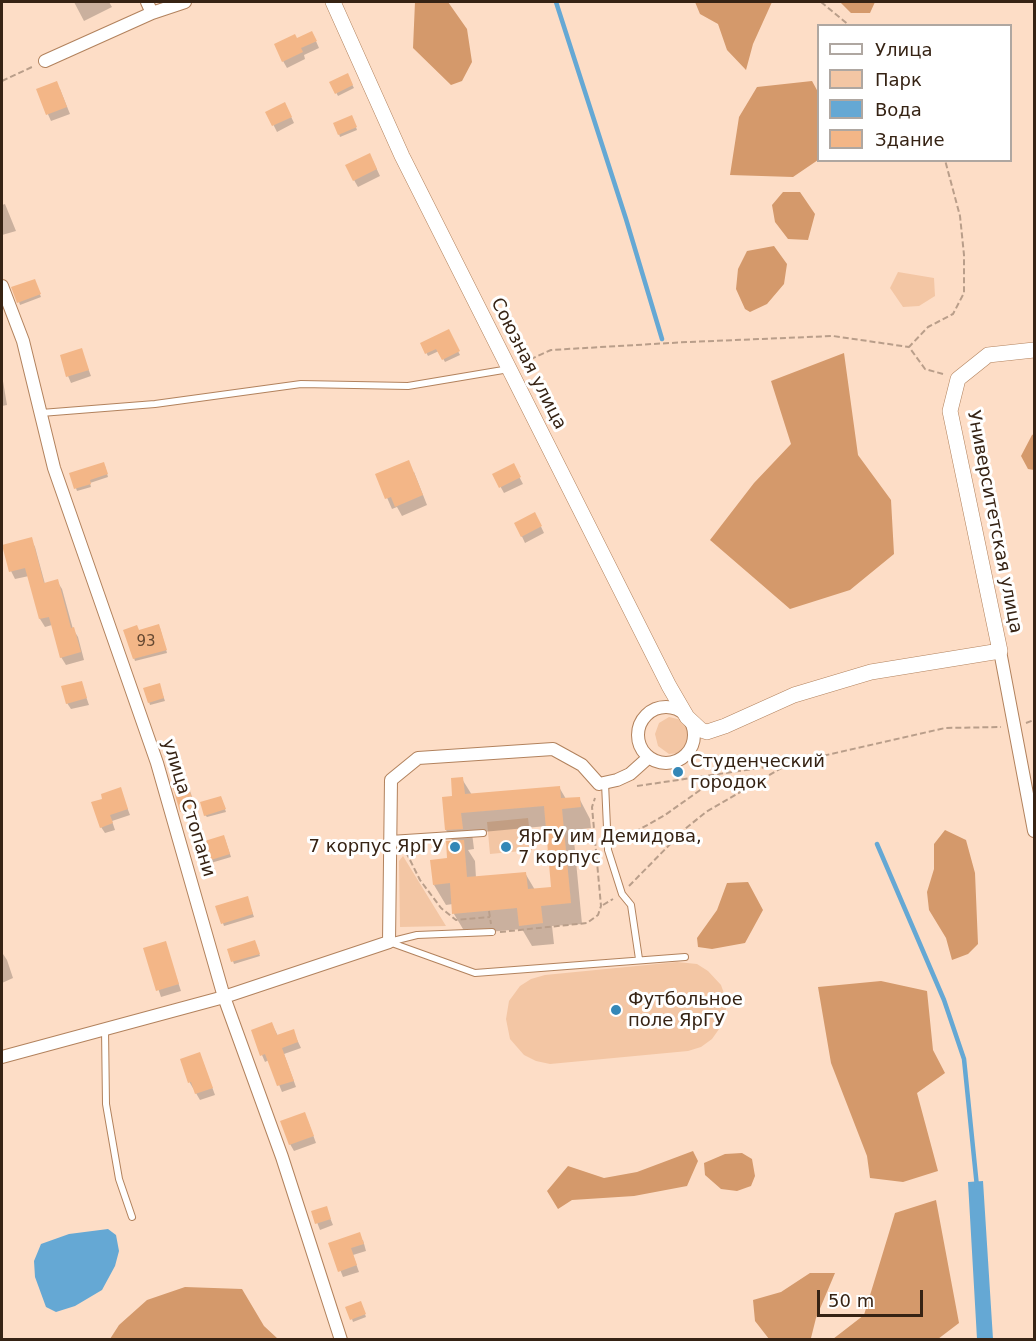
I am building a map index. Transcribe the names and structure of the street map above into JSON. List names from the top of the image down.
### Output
{
  "streets": {
    "street": ["Союзная улица", "Университетская улица", "улица Стопани"]
  },
  "crossings": [
    ["Союзная улица", "Университетская улица"]
  ],
  "places": [
    "Студенческий городок",
    "7 корпус ЯрГУ",
    "ЯрГУ им Демидова, 7 корпус",
    "Футбольное поле ЯрГУ"
  ],
  "house_numbers": ["93"],
  "legend": [
    "Улица",
    "Парк",
    "Вода",
    "Здание"
  ],
  "scale_bar": "50 m"
}
